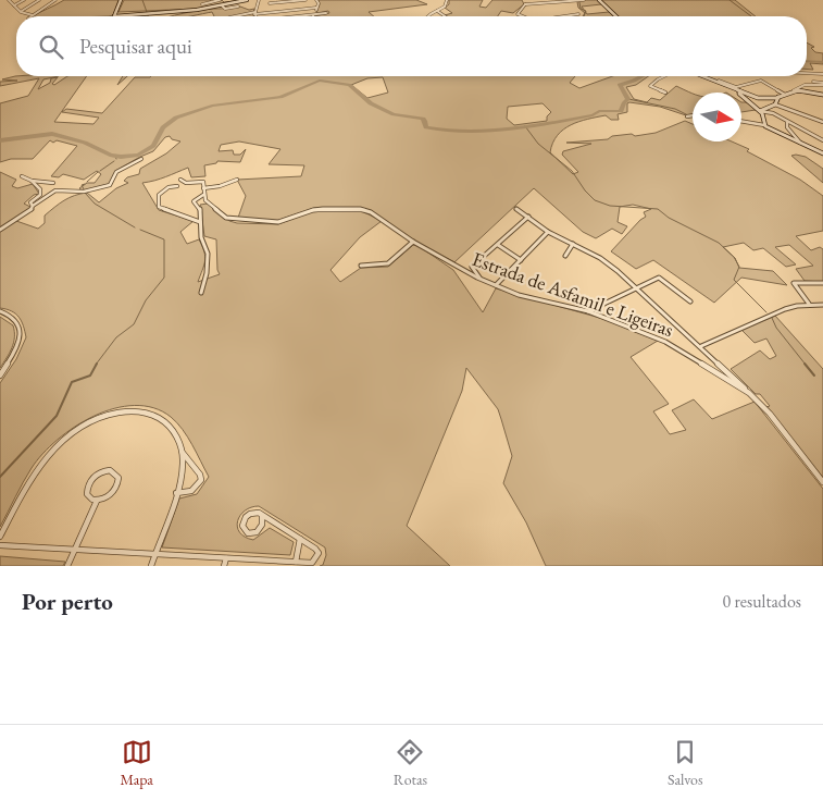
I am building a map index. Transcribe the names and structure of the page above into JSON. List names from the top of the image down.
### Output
{
  "streets": {
    "street": ["Estrada de Asfamil e Ligeiras"]
  },
  "north": "right",
  "page": {
    "search": "Pesquisar aqui",
    "heading": ["Por perto", "0 resultados"],
    "nav": ["Mapa", "Rotas", "Salvos"]
  }
}
